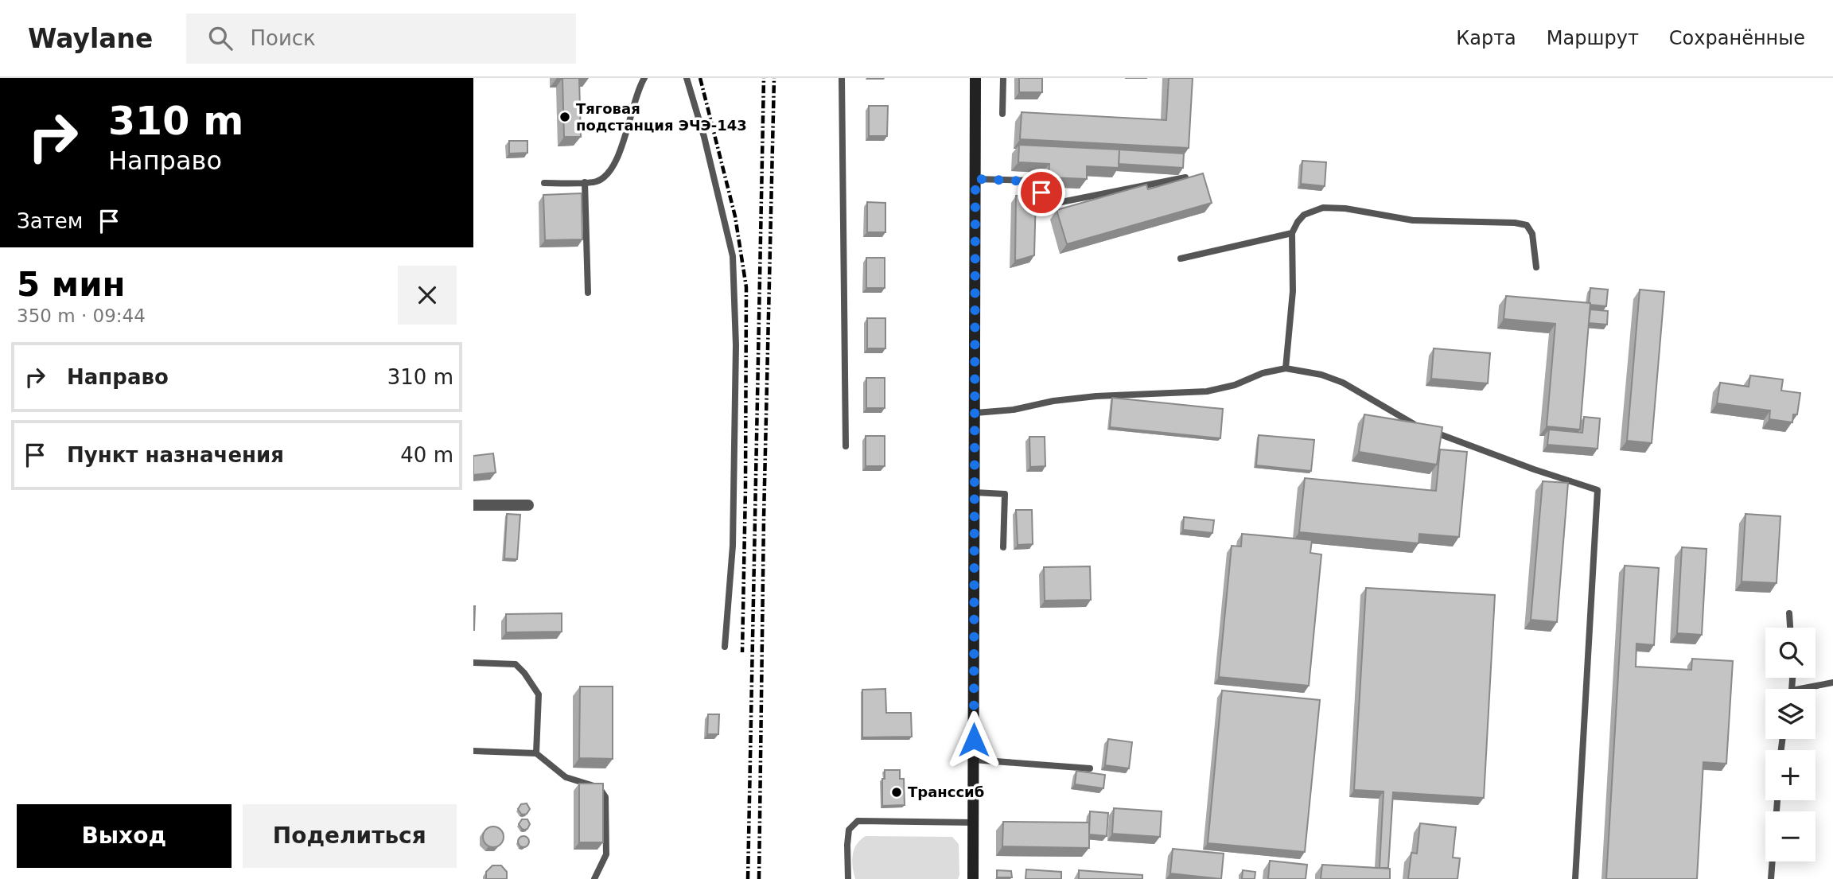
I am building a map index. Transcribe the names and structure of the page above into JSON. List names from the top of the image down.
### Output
{
  "places": ["Тяговая подстанция ЭЧЭ-143", "Транссиб"],
  "page": {
    "header": "Waylane",
    "search": "Поиск",
    "nav": ["Карта", "Маршрут", "Сохранённые"],
    "turn": ["310 m", "Направо"],
    "then": "Затем",
    "heading": ["5 мин", "350 m · 09:44"],
    "list": [
      {
        "name": "Направо",
        "value": "310 m"
      },
      {
        "name": "Пункт назначения",
        "value": "40 m"
      }
    ],
    "map_buttons": ["+", "−"],
    "buttons": ["Выход", "Поделиться"]
  }
}
